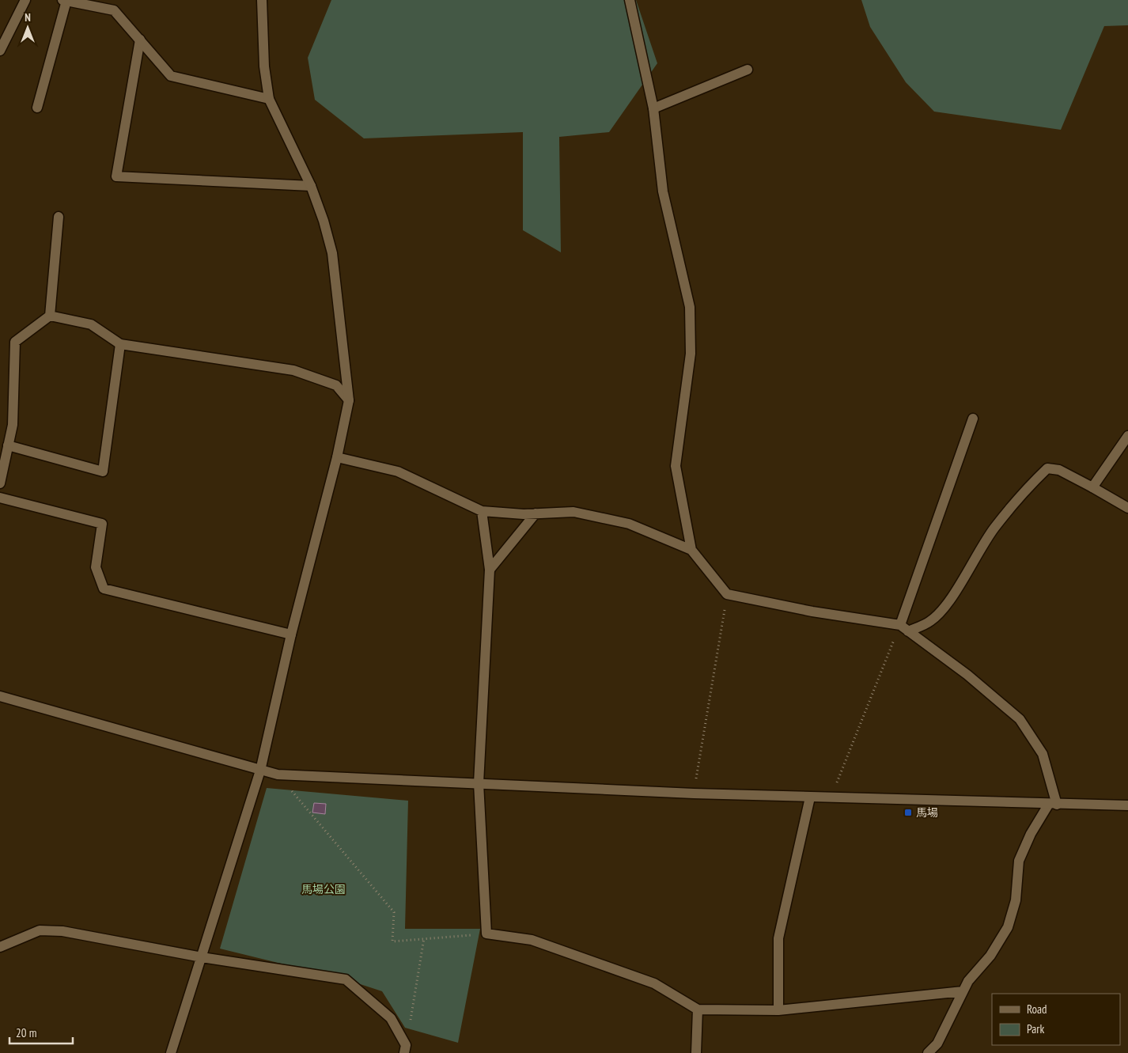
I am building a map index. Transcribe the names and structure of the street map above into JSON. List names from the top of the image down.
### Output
{
  "parks": ["馬場公園"],
  "places": {
    "transit": ["馬場"]
  },
  "legend": ["Road", "Park"],
  "scale_bar": "20 m",
  "north": "top"
}
